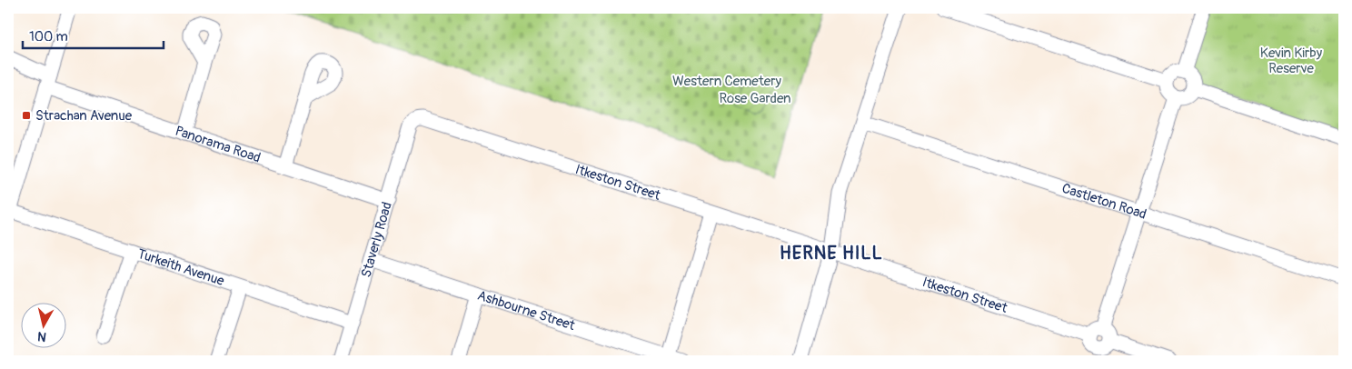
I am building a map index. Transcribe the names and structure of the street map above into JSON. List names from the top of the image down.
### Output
{
  "streets": {
    "street": [
      "Panorama Road",
      "Itkeston Street",
      "Castleton Road",
      "Staverly Road",
      "Turkeith Avenue",
      "Ashbourne Street"
    ]
  },
  "crossings": [
    ["Panorama Road", "Staverly Road"],
    ["Itkeston Street", "Staverly Road"],
    ["Staverly Road", "Turkeith Avenue"],
    ["Staverly Road", "Ashbourne Street"]
  ],
  "districts": ["HERNE HILL"],
  "parks": ["Kevin Kirby Reserve", "Western Cemetery", "Rose Garden"],
  "places": {
    "transit": ["Strachan Avenue"]
  },
  "scale_bar": "100 m",
  "north": "bottom"
}
